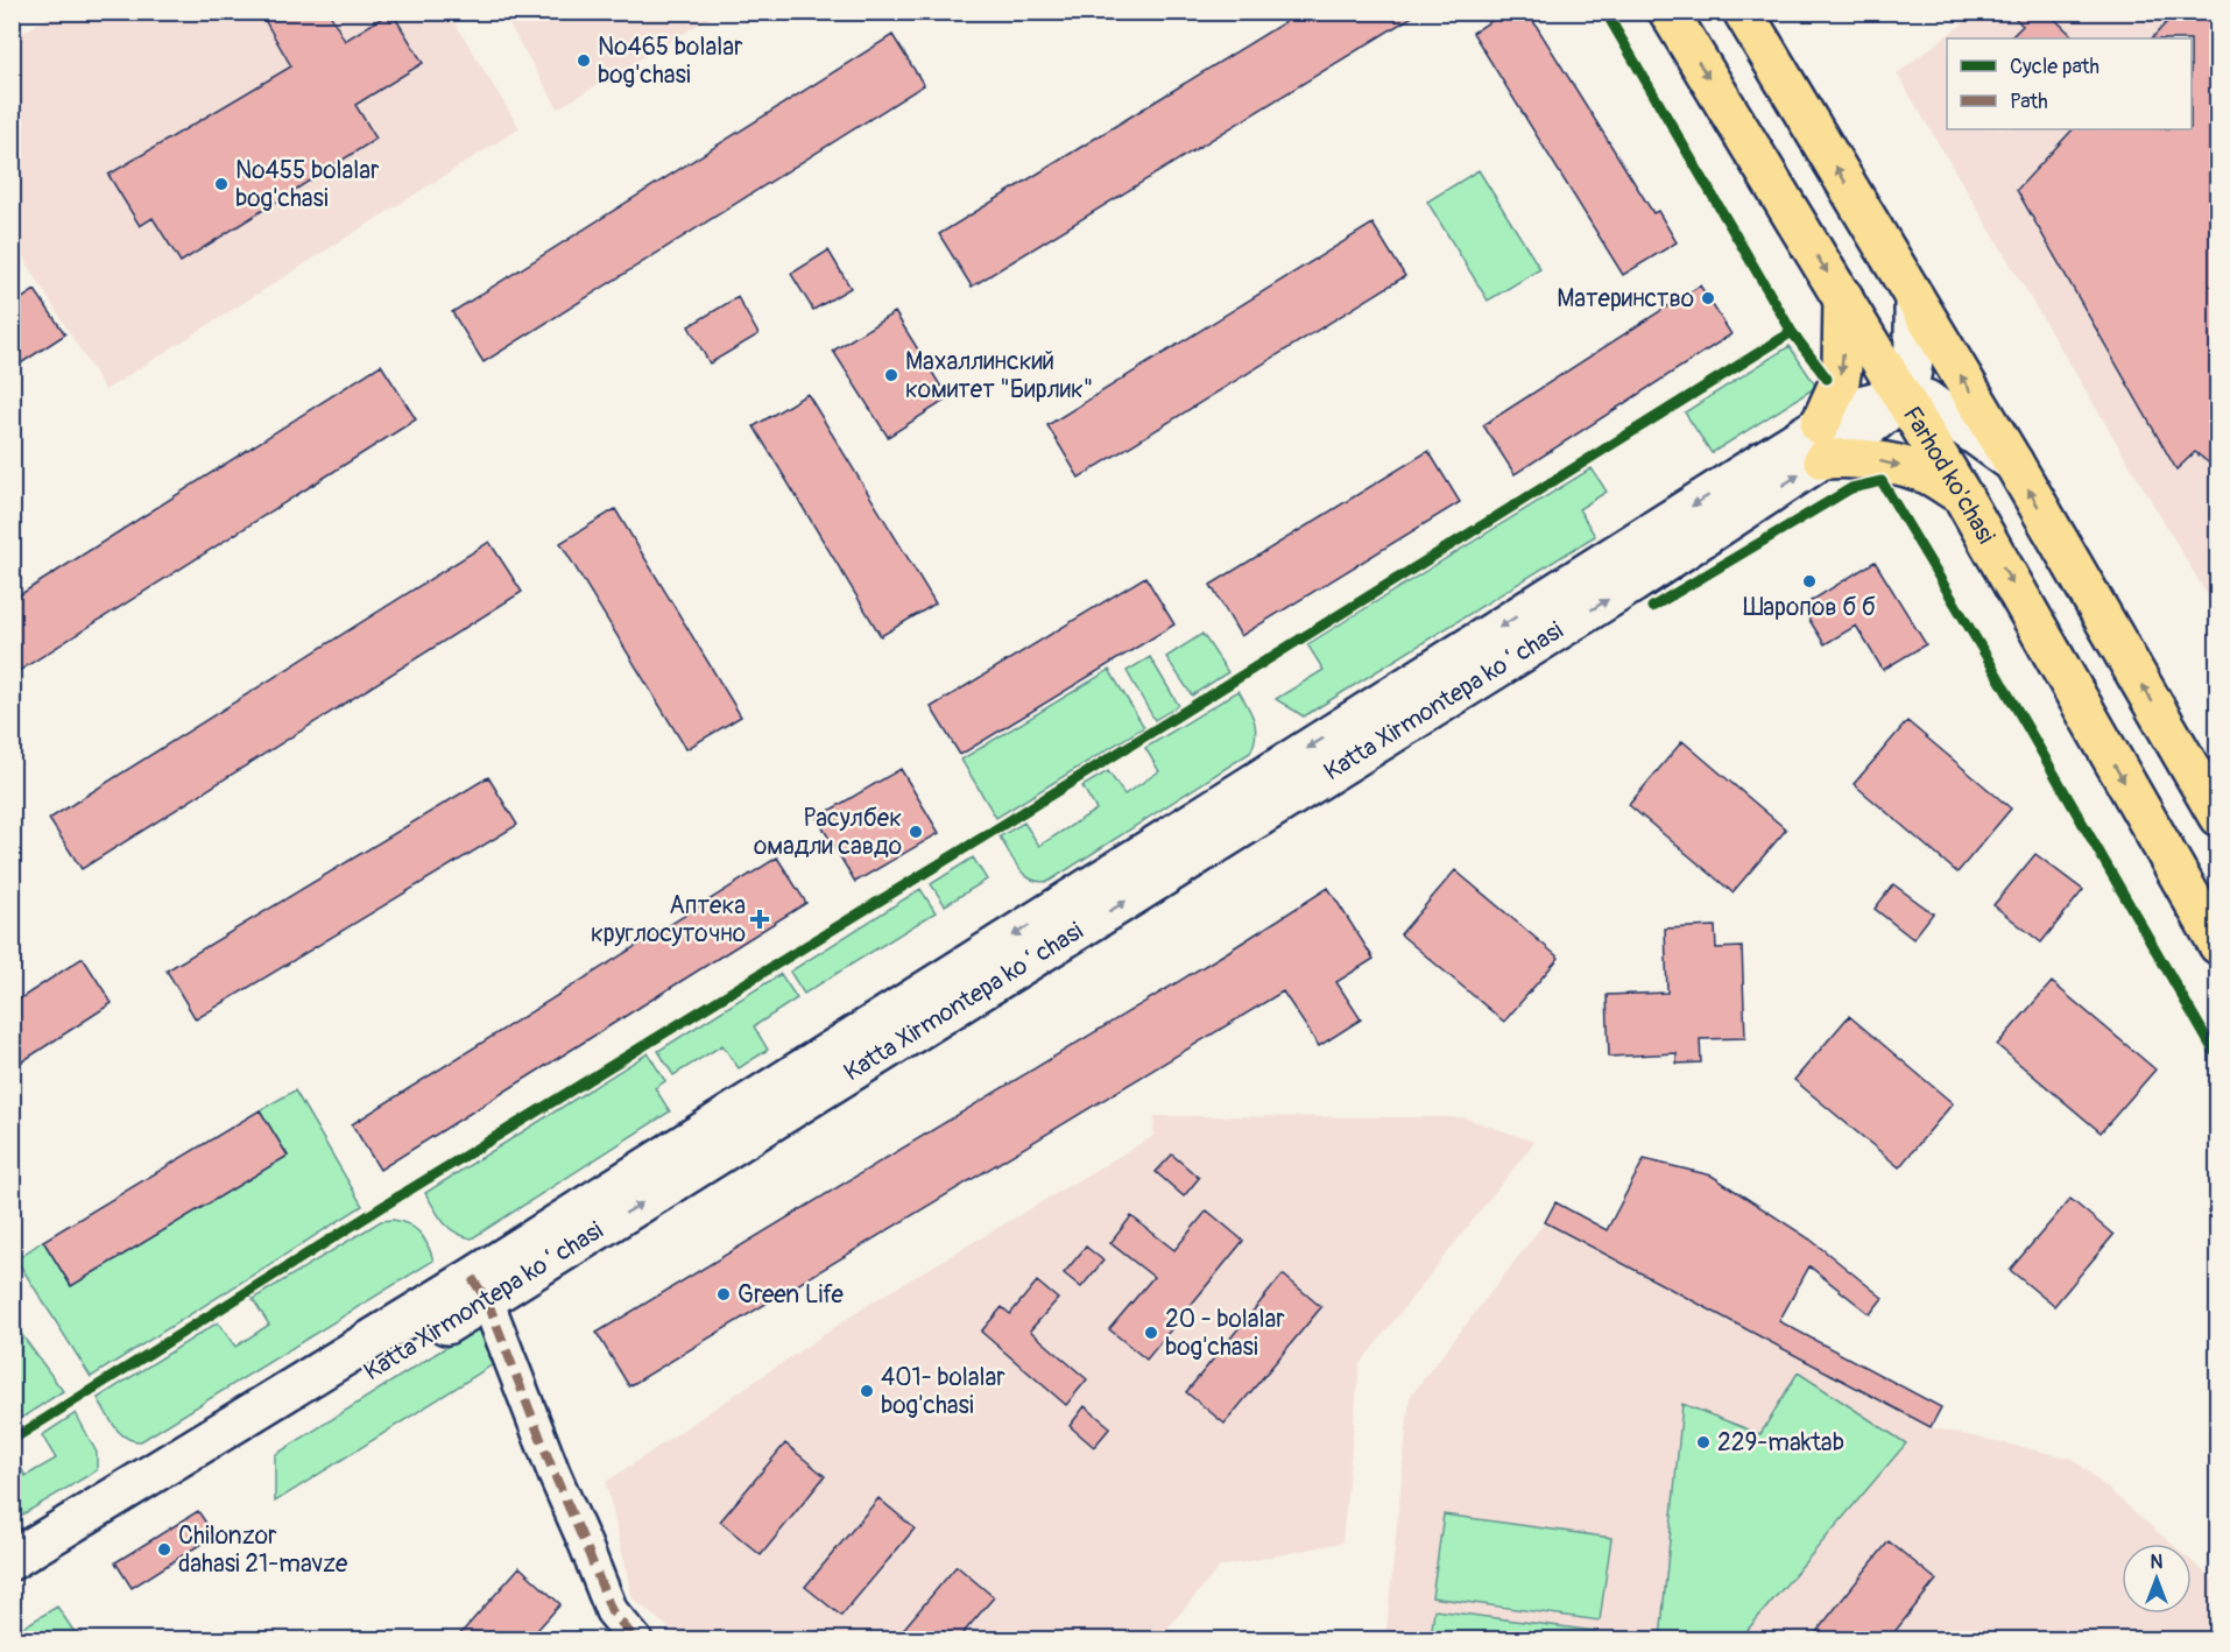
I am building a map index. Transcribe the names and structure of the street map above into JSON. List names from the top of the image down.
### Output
{
  "streets": {
    "main road": ["Farhod ko'chasi", "Katta Xirmontepa koʻchasi"]
  },
  "crossings": [
    ["Farhod ko'chasi", "Katta Xirmontepa koʻchasi"]
  ],
  "places": {
    "other": [
      "№465 bolalar bog'chasi",
      "№455 bolalar bog'chasi",
      "Материнство",
      "Махаллинский комитет \"Бирлик\"",
      "Шаропов б б",
      "Расулбек омадли савдо",
      "Green Life",
      "20 - bolalar bog'chasi",
      "401- bolalar bog'chasi",
      "229-maktab",
      "Chilonzor dahasi 21-mavze"
    ],
    "health": ["Аптека круглосуточно"]
  },
  "legend": ["Cycle path", "Path"],
  "north": "top"
}
